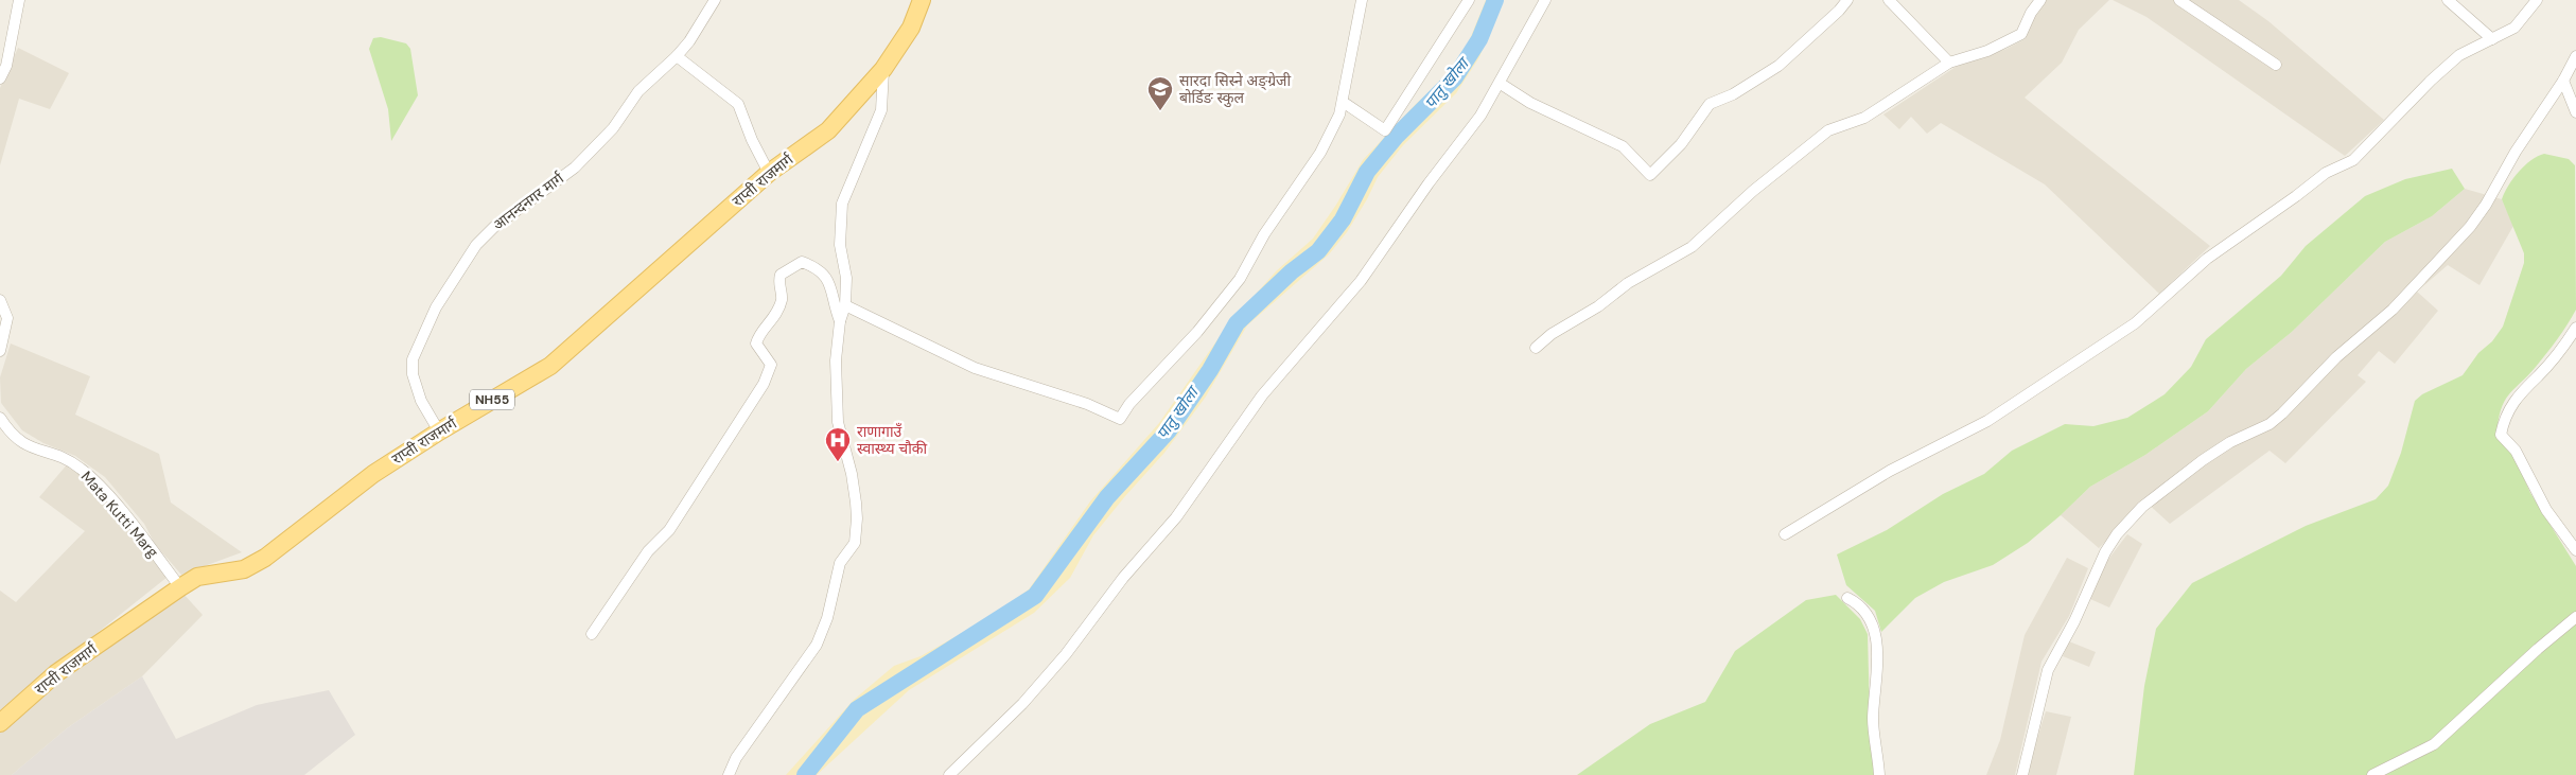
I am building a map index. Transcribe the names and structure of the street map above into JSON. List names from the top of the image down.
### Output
{
  "streets": {
    "main road": ["राप्ती राजमार्ग", "NH55"],
    "street": ["आनन्दनगर मार्ग", "Mata Kutti Marg"]
  },
  "crossings": [
    ["राप्ती राजमार्ग", "आनन्दनगर मार्ग"],
    ["राप्ती राजमार्ग", "Mata Kutti Marg"]
  ],
  "water": ["पातु खोला"],
  "places": {
    "school or university": ["सारदा सिस्ने अङ्ग्रेजी बोर्डिङ स्कुल"],
    "hospital": ["राणागाउँ स्वास्थ्य चौकी"]
  }
}
